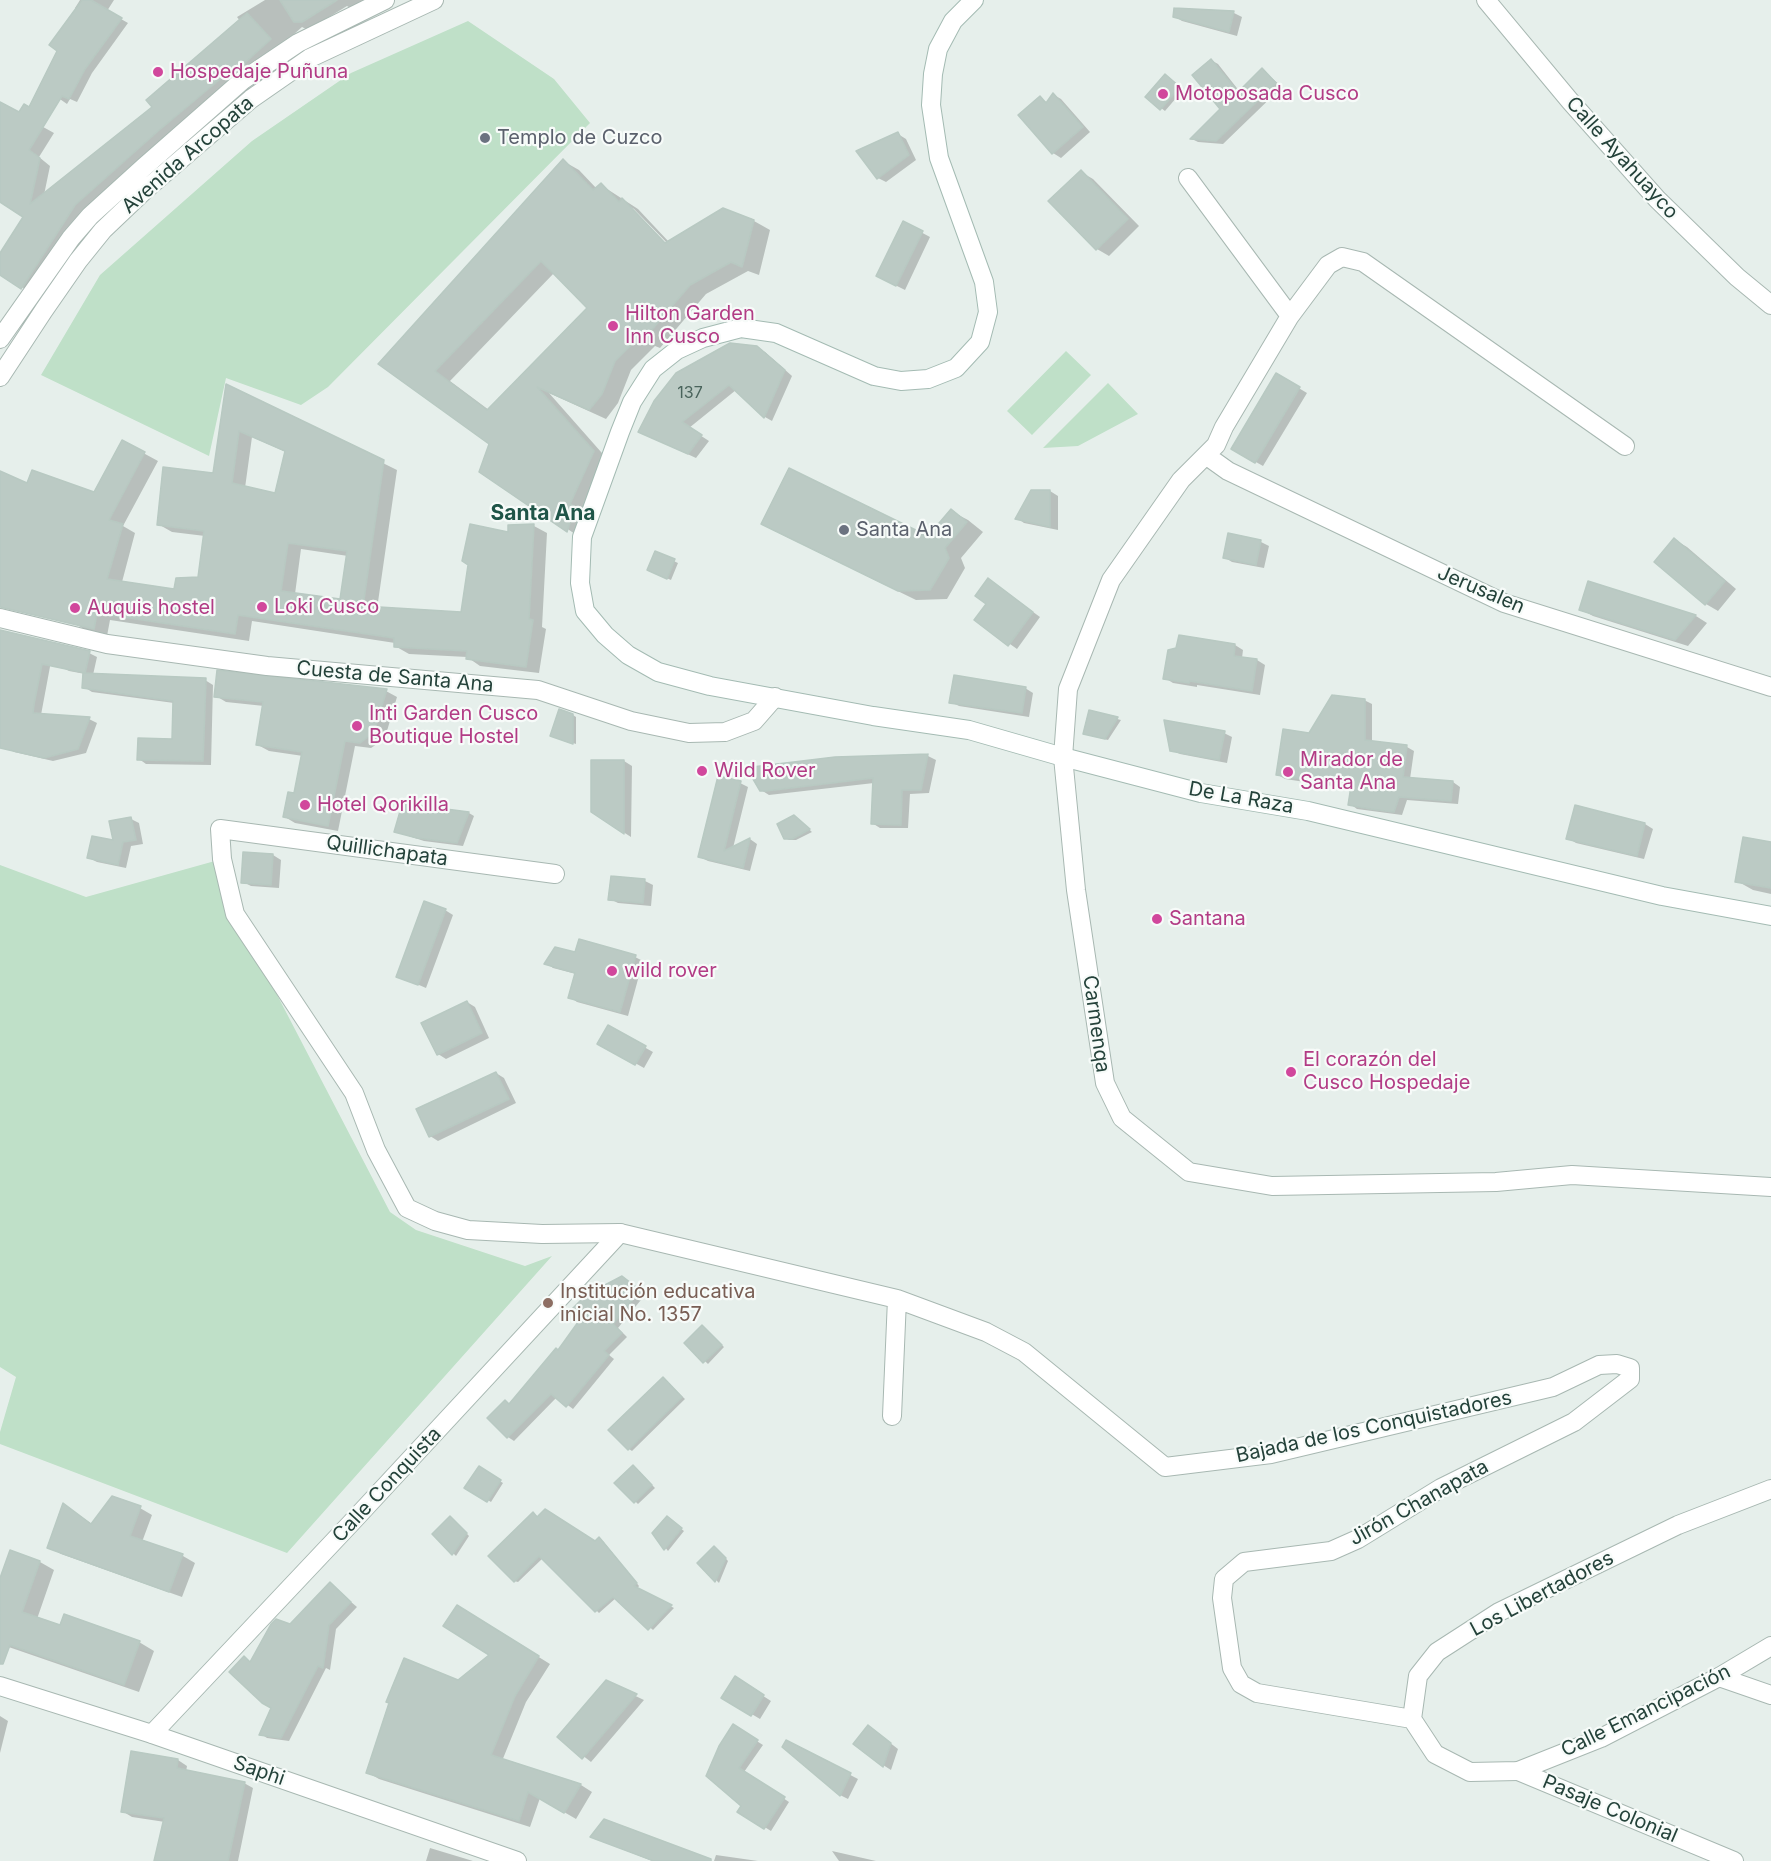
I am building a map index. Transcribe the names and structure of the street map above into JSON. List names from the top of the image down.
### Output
{
  "streets": {
    "street": [
      "Avenida Arcopata",
      "Calle Ayahuayco",
      "Jerusalen",
      "Cuesta de Santa Ana",
      "De La Raza",
      "Quillichapata",
      "Carmenqa",
      "Bajada de los Conquistadores",
      "Calle Conquista",
      "Jirón Chanapata",
      "Los Libertadores",
      "Calle Emancipación",
      "Saphi",
      "Pasaje Colonial"
    ]
  },
  "crossings": [
    ["Jerusalen", "Carmenqa"],
    ["Cuesta de Santa Ana", "De La Raza"],
    ["De La Raza", "Carmenqa"],
    ["Quillichapata", "Bajada de los Conquistadores"],
    ["Bajada de los Conquistadores", "Calle Conquista"],
    ["Bajada de los Conquistadores", "Jirón Chanapata"],
    ["Calle Conquista", "Saphi"],
    ["Jirón Chanapata", "Los Libertadores"],
    ["Calle Emancipación", "Pasaje Colonial"]
  ],
  "districts": ["Santa Ana"],
  "places": [
    "Hospedaje Puñuna",
    "Motoposada Cusco",
    "Templo de Cuzco",
    "Hilton Garden Inn Cusco",
    "Santa Ana",
    "Loki Cusco",
    "Auquis hostel",
    "Inti Garden Cusco Boutique Hostel",
    "Wild Rover",
    "Mirador de Santa Ana",
    "Hotel Qorikilla",
    "Santana",
    "wild rover",
    "El corazón del Cusco Hospedaje",
    "Institución educativa inicial No. 1357"
  ],
  "house_numbers": ["137"]
}
